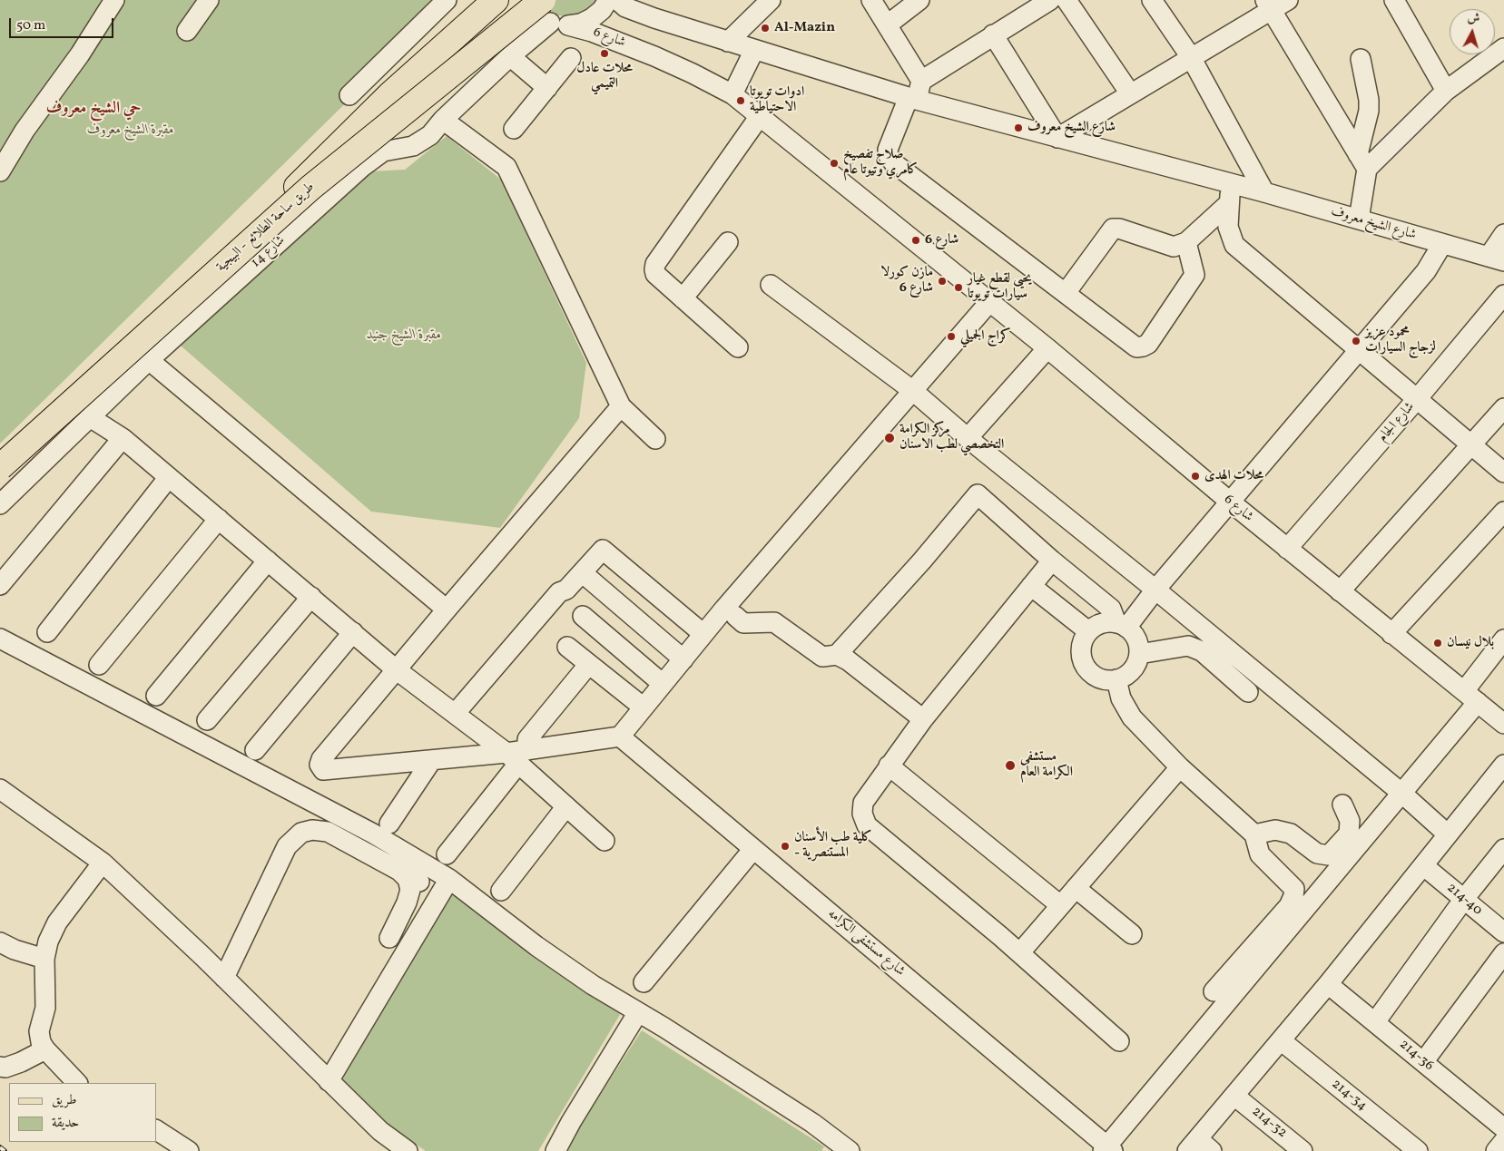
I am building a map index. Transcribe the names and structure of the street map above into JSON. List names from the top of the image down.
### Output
{
  "streets": {
    "main road": ["طريق ساحة الطلائع - البيجية"],
    "street": [
      "شارع 6",
      "شارع الشيخ معروف",
      "شارع 14",
      "شارع الجام",
      "214-40",
      "شارع مستشفى الكرامه",
      "214-36",
      "214-34",
      "214-32"
    ]
  },
  "crossings": [
    ["شارع 6", "طريق ساحة الطلائع - البيجية"],
    ["شارع 6", "شارع 14"],
    ["شارع 6", "شارع الجام"],
    ["طريق ساحة الطلائع - البيجية", "شارع 14"]
  ],
  "districts": ["حي الشيخ معروف"],
  "parks": ["مقبرة الشيخ معروف", "مقبرة الشيخ جنيد"],
  "places": [
    "Al-Mazin",
    "محلات عادل التميمي",
    "ادوات تويوتا الاحتياطية",
    "شارع الشيخ معروف",
    "صلاح تفصيخ كامري وتيوتا عام",
    "شارع 6",
    "مازن كورلا شارع 6",
    "يحيى لقطع غيار سيارات تويوتا",
    "كراج الجميلي",
    "محمود عزيز لزجاج السيارات",
    "مركز الكرامة التخصصي لطب الاسنان",
    "محلات الهدى",
    "بلال نيسان",
    "مستشفى الكرامة العام",
    "كلية طب الأسنان - المستنصرية"
  ],
  "legend": ["طريق", "حديقة"],
  "scale_bar": "50 m",
  "north": "top"
}
